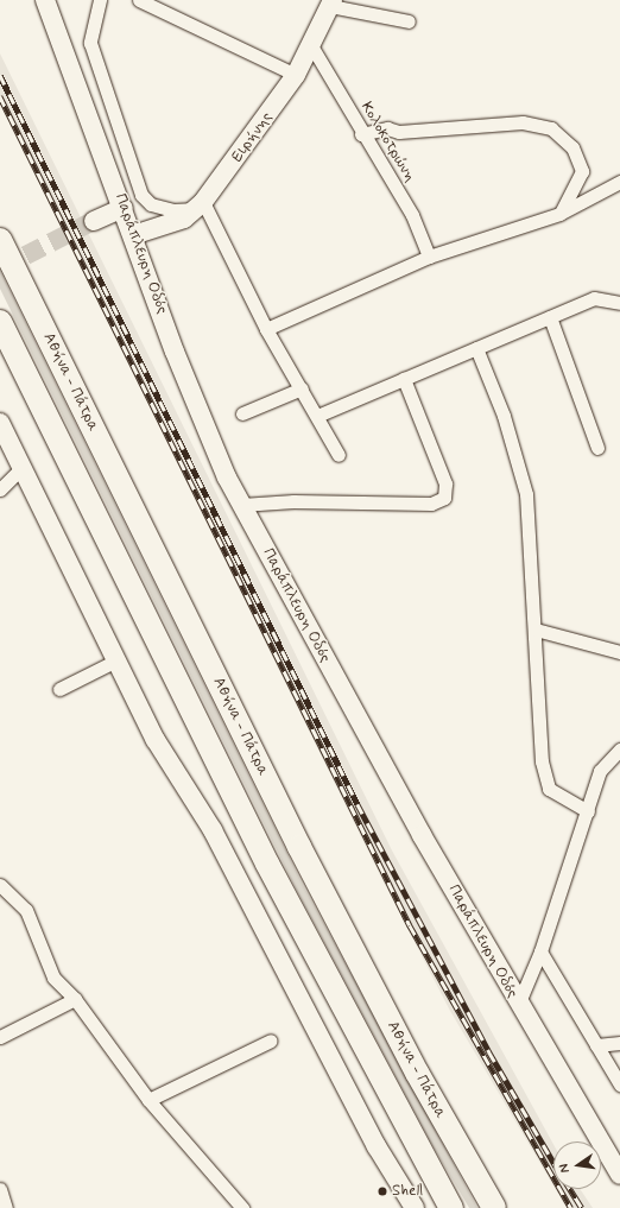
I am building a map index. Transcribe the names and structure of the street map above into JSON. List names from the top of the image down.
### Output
{
  "streets": {
    "highway": ["Αθήνα - Πάτρα"],
    "main road": ["Ειρήνης", "Παράπλευρη Οδός"],
    "street": ["Κολοκοτρώνη"]
  },
  "crossings": [
    ["Ειρήνης", "Κολοκοτρώνη"],
    ["Ειρήνης", "Παράπλευρη Οδός"]
  ],
  "places": ["Shell"],
  "north": "left"
}
